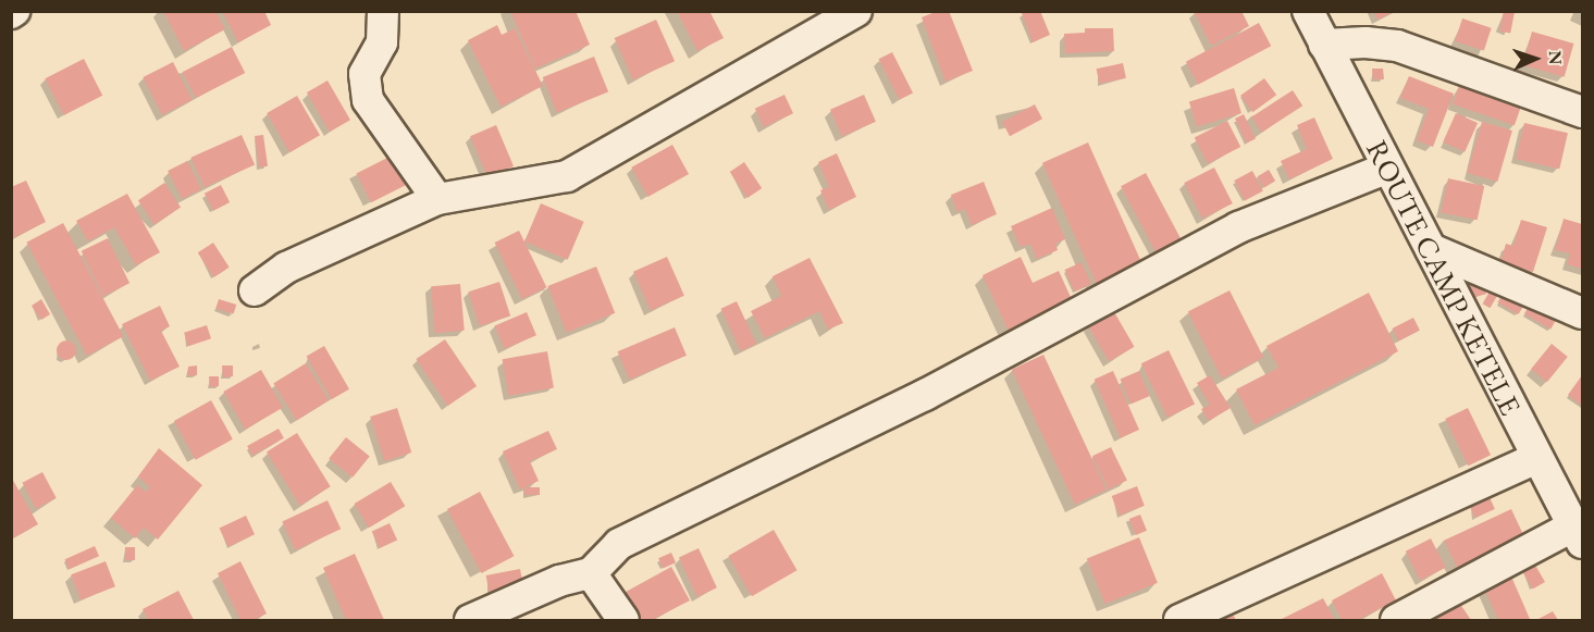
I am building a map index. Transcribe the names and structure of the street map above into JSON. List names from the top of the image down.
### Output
{
  "streets": {
    "street": ["ROUTE CAMP KETELE"]
  },
  "north": "right"
}
